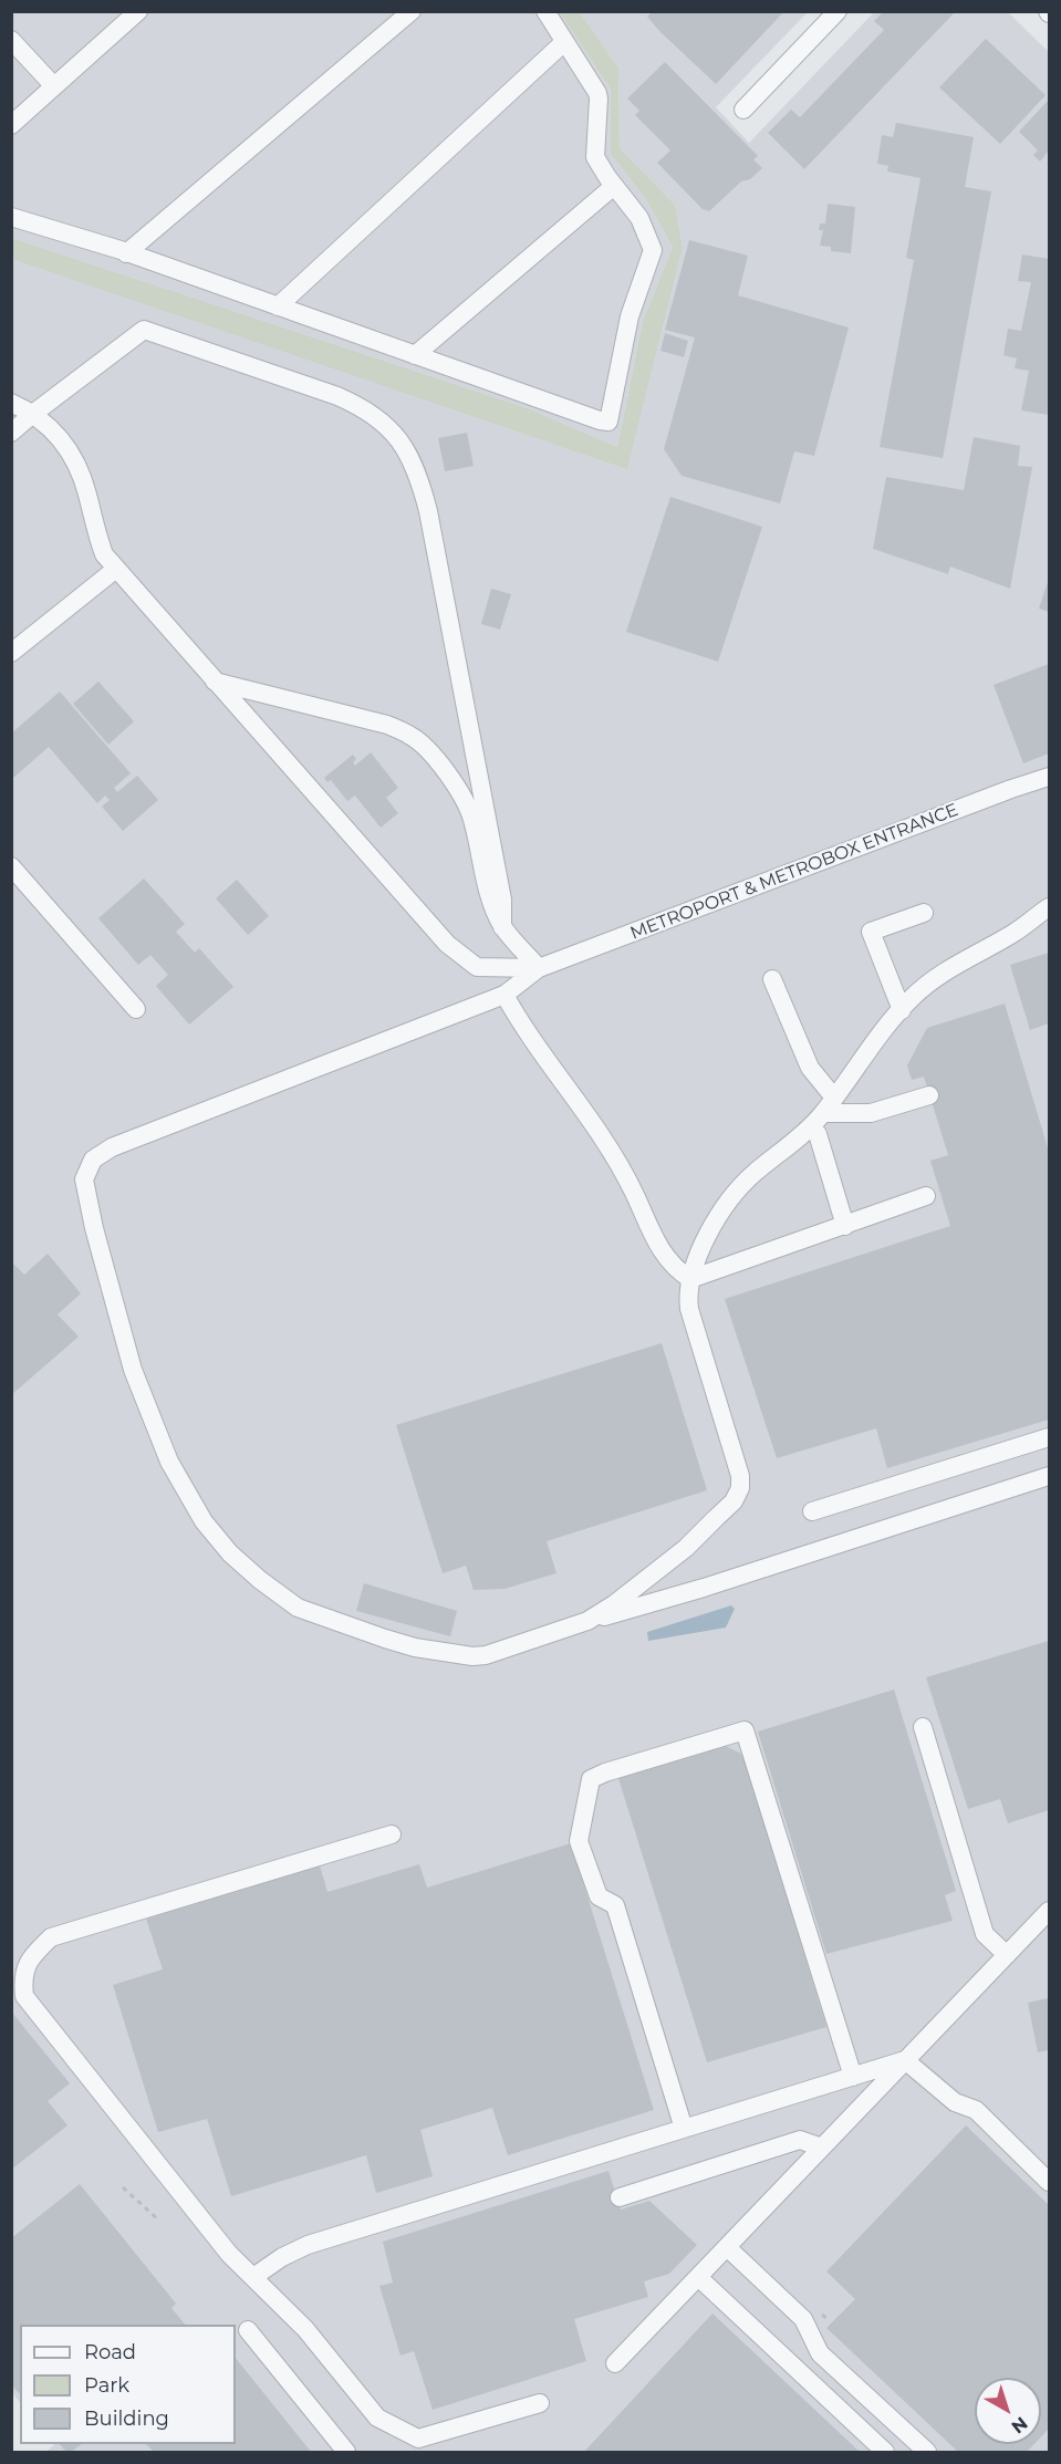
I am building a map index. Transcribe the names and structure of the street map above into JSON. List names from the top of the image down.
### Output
{
  "streets": {
    "street": ["METROPORT & METROBOX ENTRANCE"]
  },
  "legend": ["Road", "Park", "Building"],
  "north": "bottom right"
}
